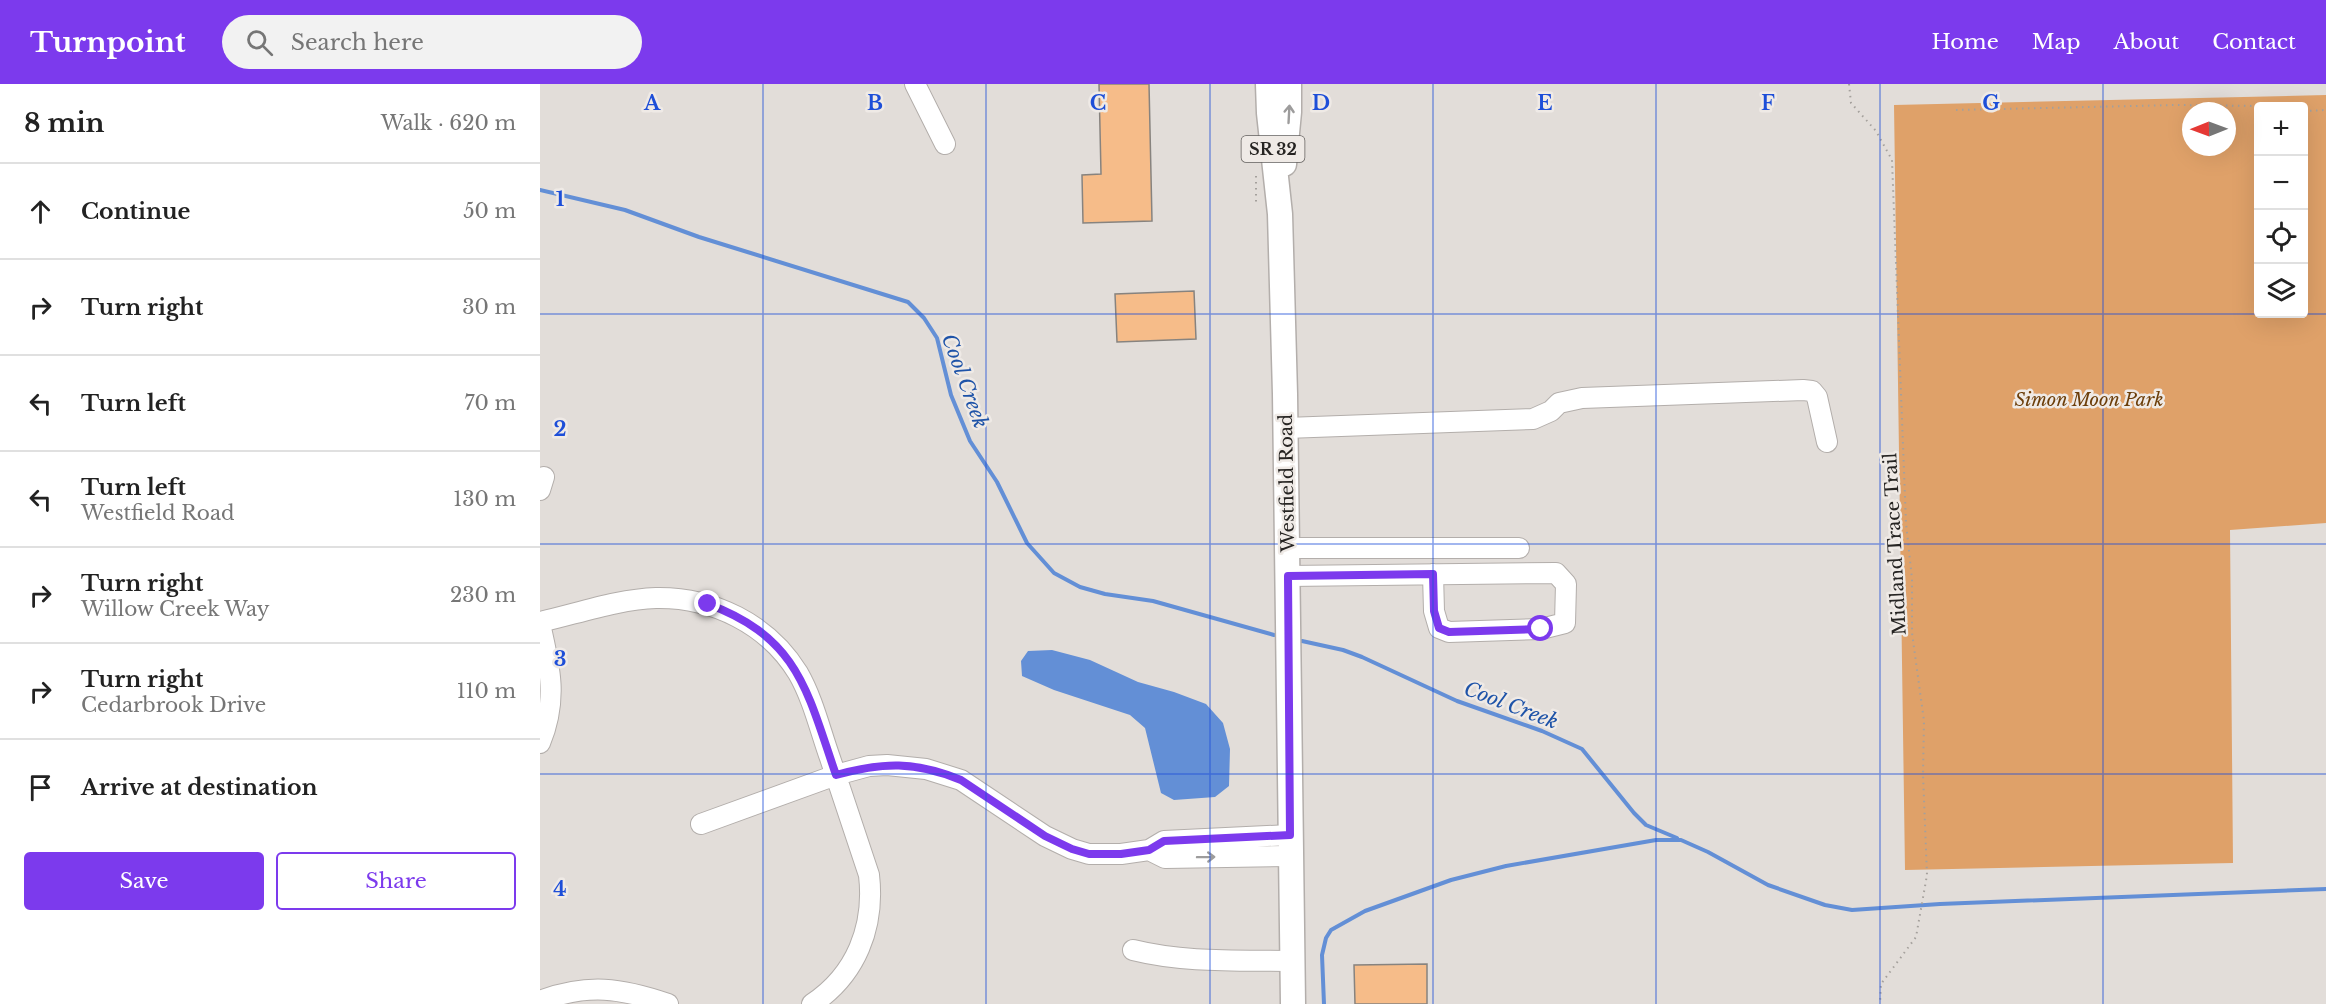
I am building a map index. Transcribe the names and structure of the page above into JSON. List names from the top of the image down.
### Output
{
  "streets": {
    "main road": ["SR 32", "Westfield Road"],
    "path": ["Midland Trace Trail"]
  },
  "water": ["Cool Creek"],
  "parks": ["Simon Moon Park"],
  "north": "left",
  "page": {
    "header": "Turnpoint",
    "search": "Search here",
    "nav": [
      "Home",
      "Map",
      "About",
      "Contact"
    ],
    "heading": ["8 min", "Walk · 620 m"],
    "map_buttons": ["+", "−"],
    "list": [
      ["Continue", "50 m"],
      ["Turn right", "30 m"],
      ["Turn left", "70 m"],
      ["Turn left", "Westfield Road", "130 m"],
      ["Turn right", "Willow Creek Way", "230 m"],
      ["Turn right", "Cedarbrook Drive", "110 m"],
      "Arrive at destination"
    ],
    "buttons": ["Save", "Share"]
  },
  "grid": {
    "columns": [
      "A",
      "B",
      "C",
      "D",
      "E",
      "F",
      "G"
    ],
    "rows": [
      "1",
      "2",
      "3",
      "4"
    ]
  }
}
